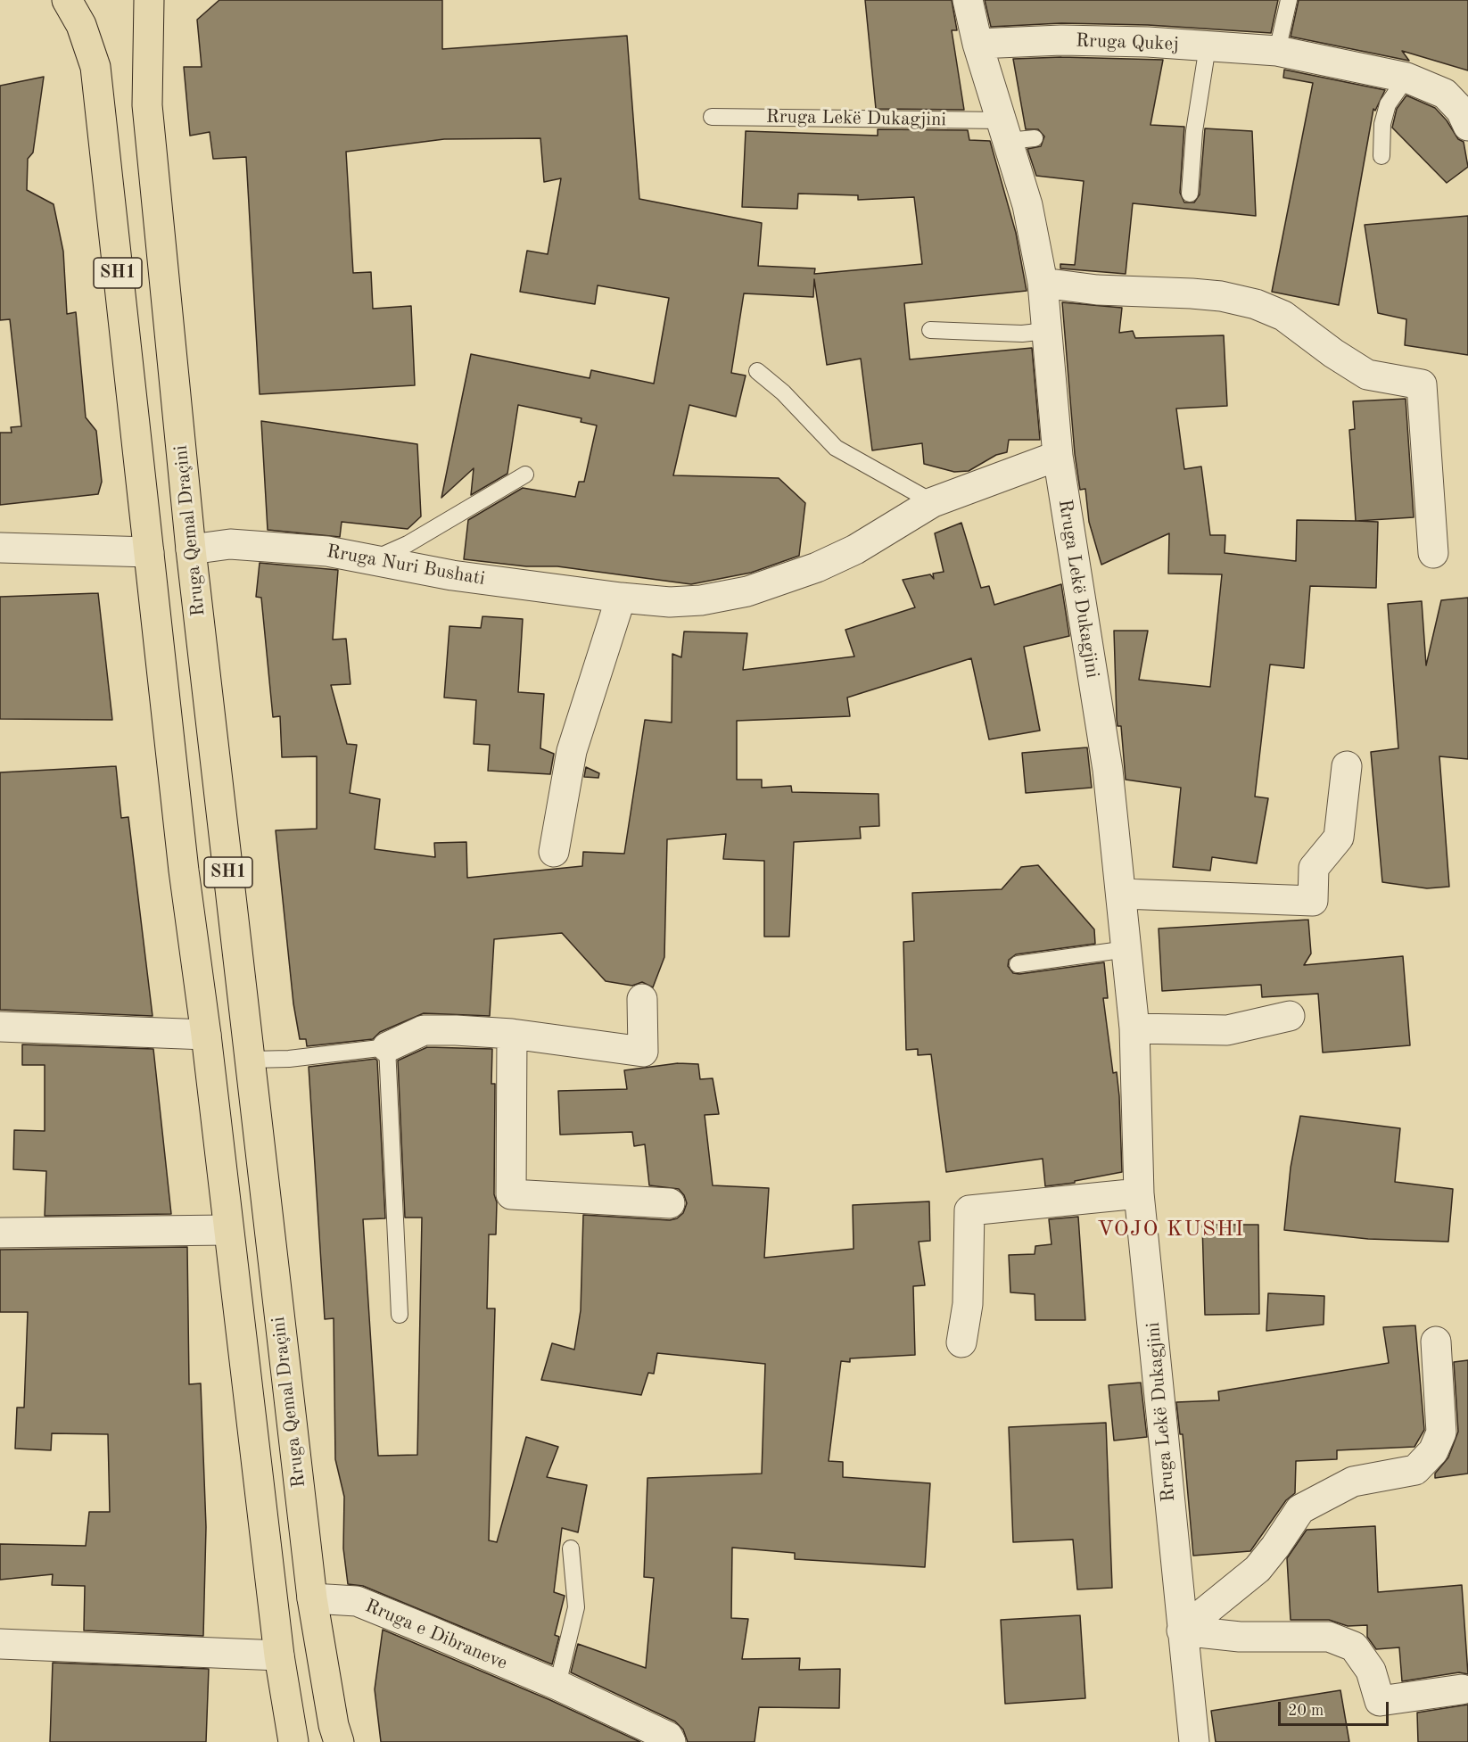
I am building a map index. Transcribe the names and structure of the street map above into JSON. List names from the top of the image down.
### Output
{
  "streets": {
    "main road": ["SH1", "Rruga Qemal Draçini"],
    "street": [
      "Rruga Qukej",
      "Rruga Lekë Dukagjini",
      "Rruga Nuri Bushati",
      "Rruga e Dibraneve"
    ]
  },
  "crossings": [
    ["Rruga Qukej", "Rruga Lekë Dukagjini"],
    ["Rruga Lekë Dukagjini", "Rruga Nuri Bushati"],
    ["Rruga Qemal Draçini", "Rruga Nuri Bushati"],
    ["Rruga Qemal Draçini", "Rruga e Dibraneve"]
  ],
  "districts": ["VOJO KUSHI"],
  "scale_bar": "20 m"
}
